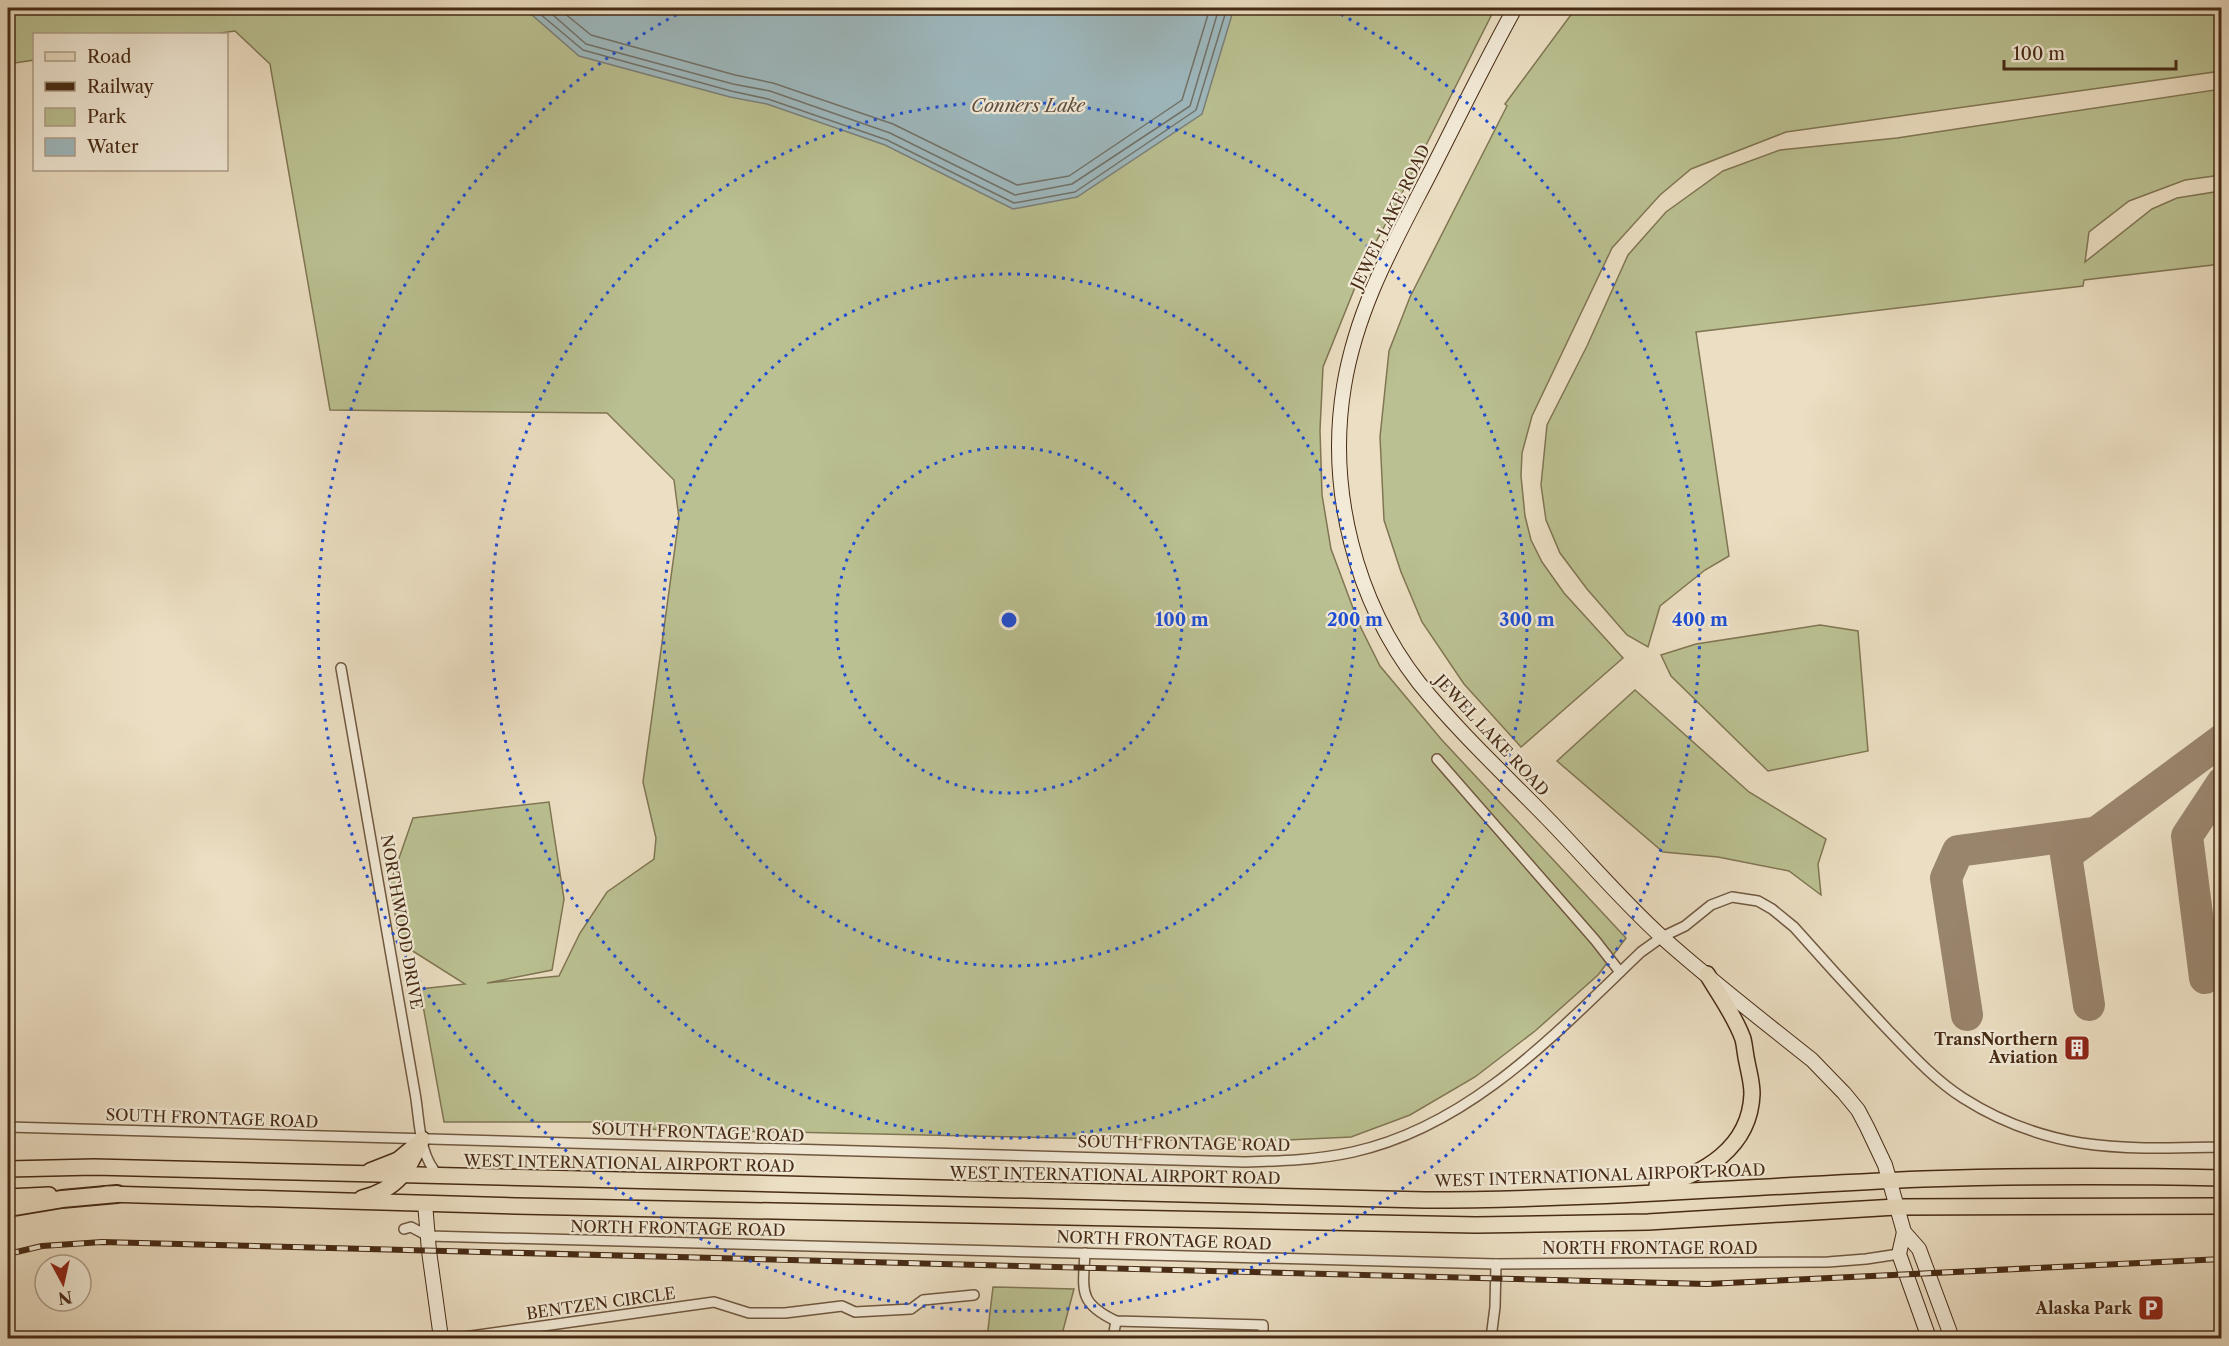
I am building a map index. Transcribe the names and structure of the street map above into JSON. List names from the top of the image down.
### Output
{
  "streets": {
    "main road": ["JEWEL LAKE ROAD", "WEST INTERNATIONAL AIRPORT ROAD"],
    "street": [
      "NORTHWOOD DRIVE",
      "SOUTH FRONTAGE ROAD",
      "NORTH FRONTAGE ROAD",
      "BENTZEN CIRCLE"
    ]
  },
  "crossings": [
    ["JEWEL LAKE ROAD", "SOUTH FRONTAGE ROAD"],
    ["JEWEL LAKE ROAD", "WEST INTERNATIONAL AIRPORT ROAD"],
    ["NORTHWOOD DRIVE", "SOUTH FRONTAGE ROAD"],
    ["NORTHWOOD DRIVE", "WEST INTERNATIONAL AIRPORT ROAD"]
  ],
  "water": ["Conners Lake"],
  "places": {
    "building": ["TransNorthern Aviation"],
    "parking": ["Alaska Park"]
  },
  "legend": [
    "Road",
    "Railway",
    "Park",
    "Water"
  ],
  "scale_bar": "100 m",
  "north": "bottom",
  "rings": [
    "100 m",
    "200 m",
    "300 m",
    "400 m"
  ]
}
